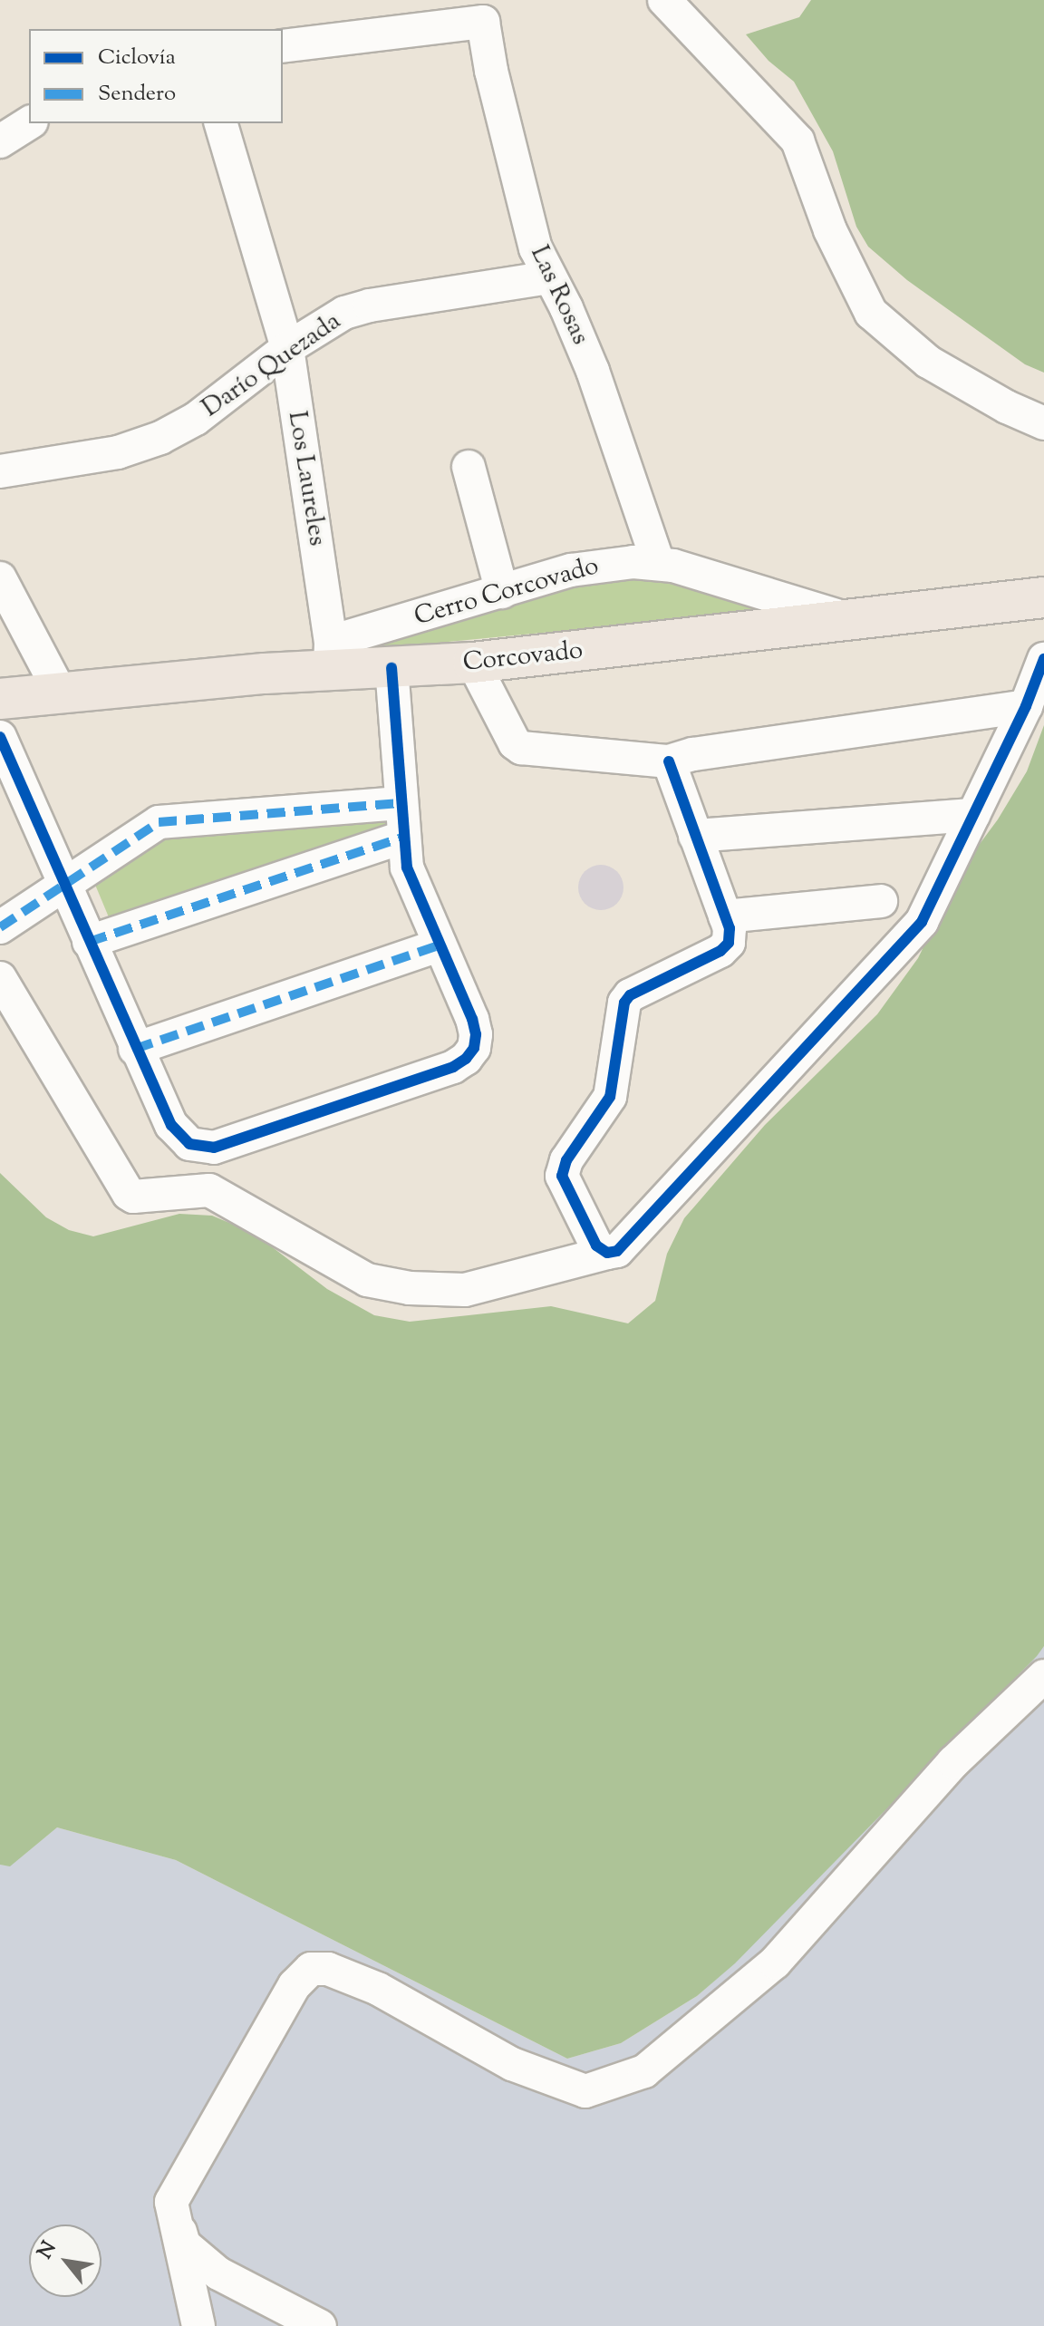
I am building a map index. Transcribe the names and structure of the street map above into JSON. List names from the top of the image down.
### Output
{
  "streets": {
    "main road": ["Corcovado"],
    "street": [
      "Las Rosas",
      "Darío Quezada",
      "Los Laureles",
      "Cerro Corcovado"
    ]
  },
  "crossings": [
    ["Las Rosas", "Darío Quezada"],
    ["Las Rosas", "Cerro Corcovado"],
    ["Darío Quezada", "Los Laureles"],
    ["Los Laureles", "Cerro Corcovado"],
    ["Los Laureles", "Corcovado"],
    ["Cerro Corcovado", "Corcovado"]
  ],
  "legend": ["Ciclovía", "Sendero"],
  "north": "top left"
}
